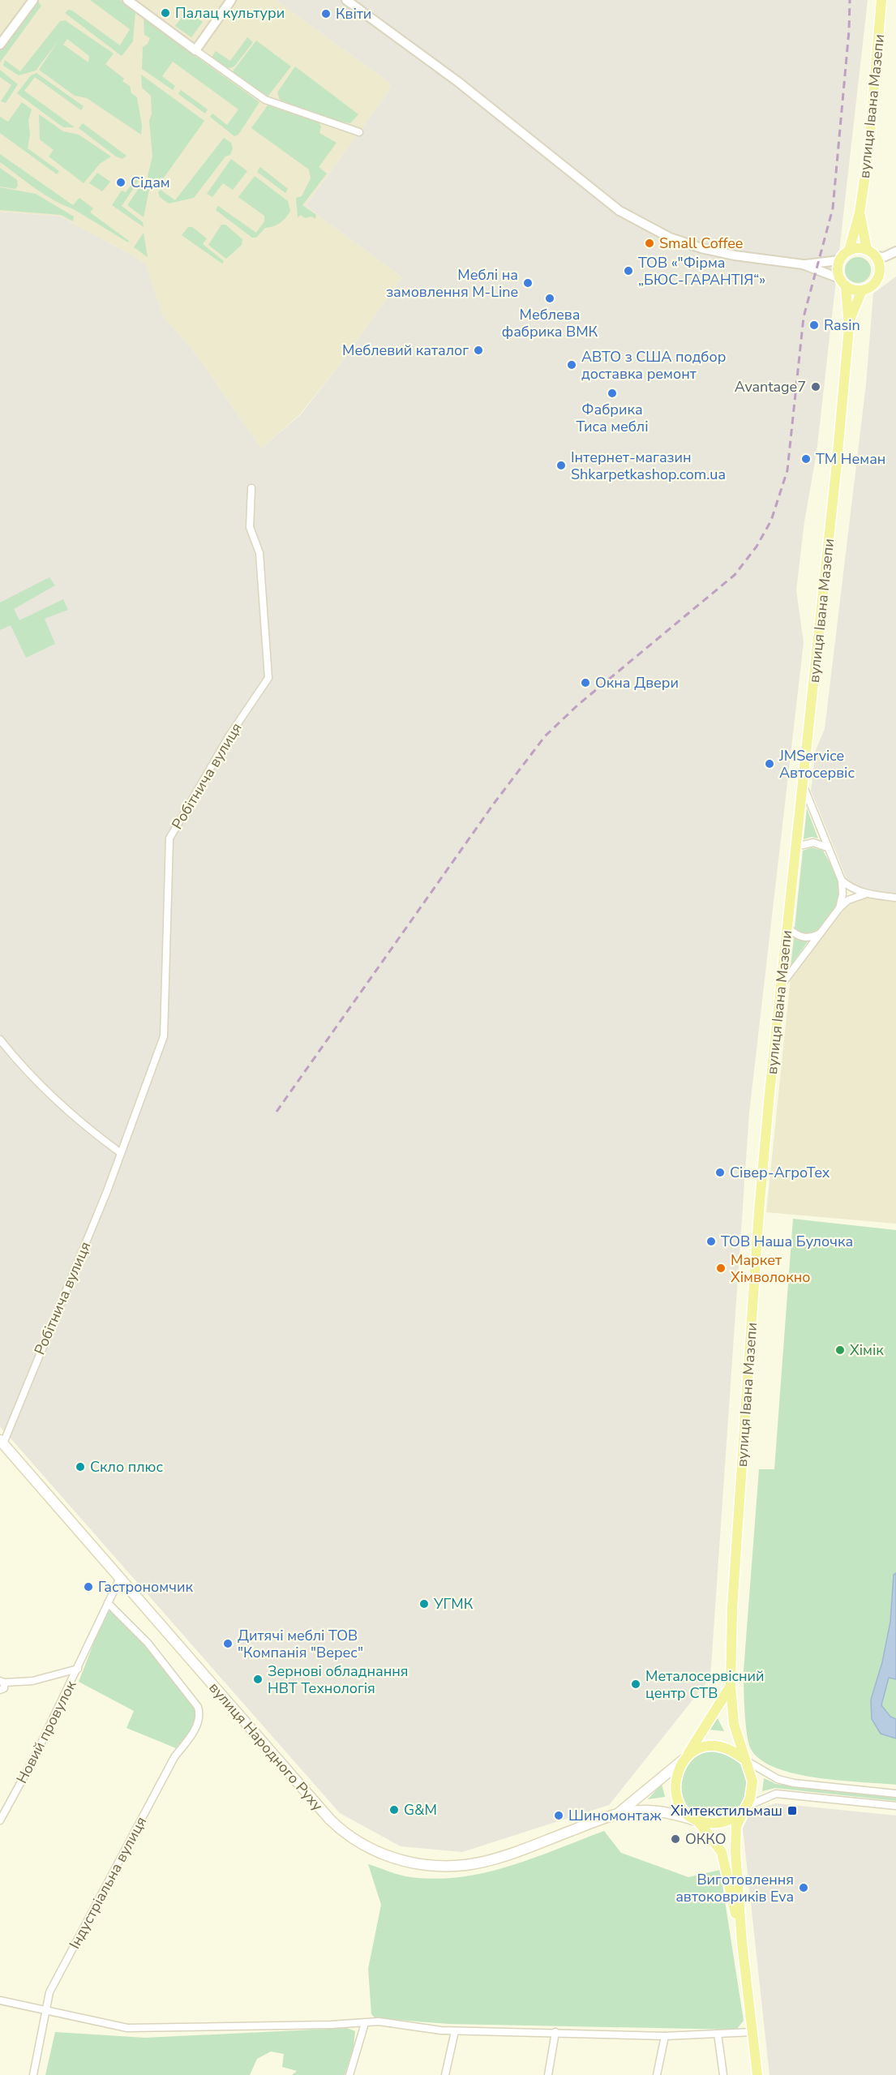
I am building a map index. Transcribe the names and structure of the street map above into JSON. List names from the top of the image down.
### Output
{
  "streets": {
    "main road": ["вулиця Івана Мазепи", "вулиця Народного Руху"],
    "street": ["Робітнича вулиця", "Новий провулок", "Індустріальна вулиця"]
  },
  "crossings": [
    ["вулиця Івана Мазепи", "вулиця Народного Руху"],
    ["Робітнича вулиця", "вулиця Народного Руху"],
    ["Новий провулок", "вулиця Народного Руху"],
    ["Новий провулок", "Індустріальна вулиця"]
  ],
  "places": {
    "other": [
      "Палац культури",
      "Квіти",
      "Сідам",
      "Small Coffee",
      "ТОВ «\"Фірма „БЮС-ГАРАНТІЯ“»",
      "Меблі на замовлення M-Line",
      "Меблева фабрика ВМК",
      "Rasin",
      "Меблевий каталог",
      "АВТО з США подбор доставка ремонт",
      "Avantage7",
      "Фабрика Тиса меблі",
      "ТМ Неман",
      "Інтернет-магазин Shkarpetkashop.com.ua",
      "Окна Двери",
      "JMService Автосервіс",
      "Сівер-АгроТех",
      "ТОВ Наша Булочка",
      "Маркет Хімволокно",
      "Хімік",
      "Скло плюс",
      "Гастрономчик",
      "УГМК",
      "Дитячі меблі ТОВ \"Компанія \"Верес\"",
      "Зернові обладнання НВТ Технологія",
      "Металосервісний центр СТВ",
      "G&M",
      "Шиномонтаж",
      "ОККО",
      "Виготовлення автоковриків Eva"
    ],
    "transit": ["Хімтекстильмаш"]
  }
}
